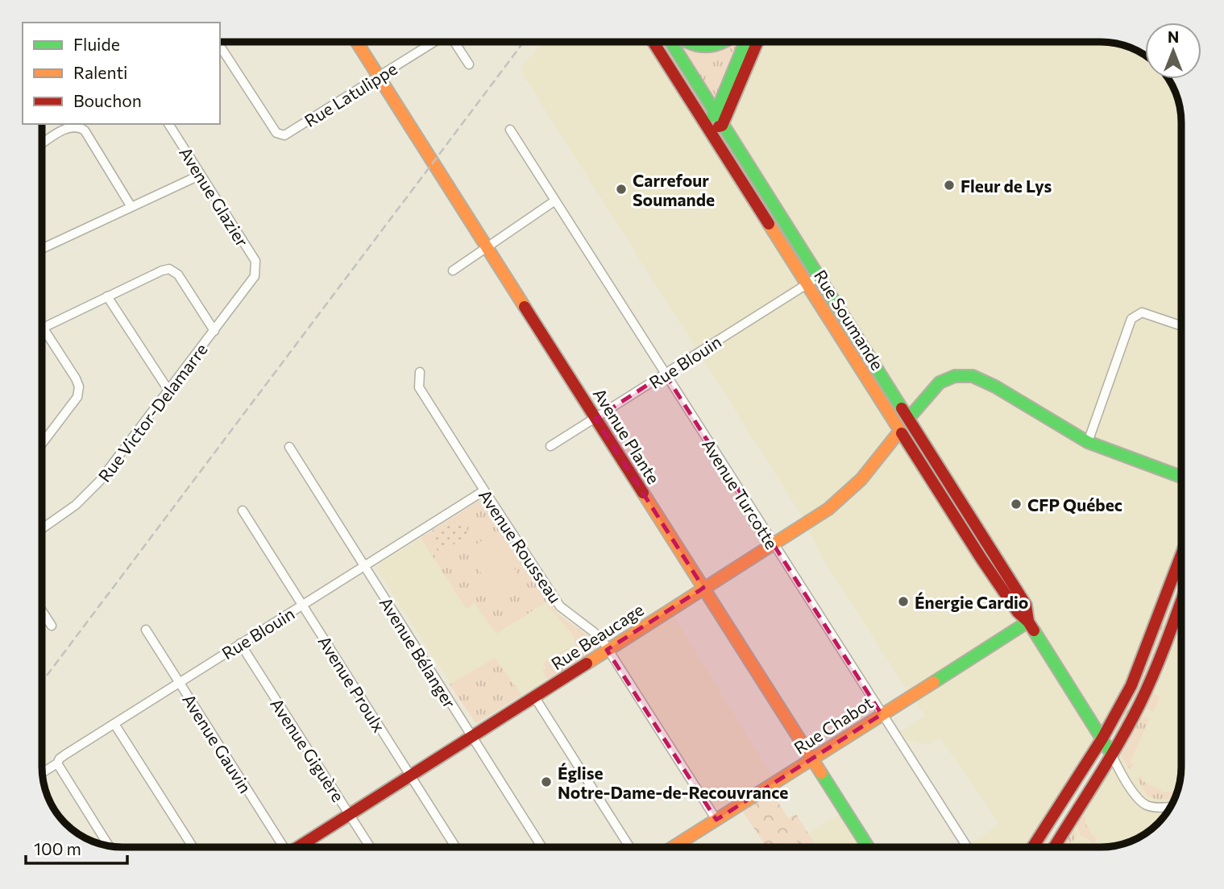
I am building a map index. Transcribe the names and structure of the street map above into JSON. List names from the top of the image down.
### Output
{
  "streets": {
    "street": [
      "Rue Latulippe",
      "Avenue Glazier",
      "Rue Soumande",
      "Rue Blouin",
      "Rue Victor-Delamarre",
      "Avenue Plante",
      "Avenue Turcotte",
      "Avenue Rousseau",
      "Rue Beaucage",
      "Avenue Bélanger",
      "Avenue Proulx",
      "Rue Chabot",
      "Avenue Gauvin",
      "Avenue Giguère"
    ]
  },
  "crossings": [
    ["Rue Latulippe", "Avenue Plante"],
    ["Avenue Glazier", "Rue Victor-Delamarre"],
    ["Rue Soumande", "Rue Blouin"],
    ["Rue Soumande", "Rue Beaucage"],
    ["Rue Soumande", "Rue Chabot"],
    ["Rue Blouin", "Avenue Plante"],
    ["Rue Blouin", "Avenue Turcotte"],
    ["Rue Blouin", "Avenue Rousseau"],
    ["Rue Blouin", "Avenue Bélanger"],
    ["Rue Blouin", "Avenue Proulx"],
    ["Rue Blouin", "Avenue Gauvin"],
    ["Rue Blouin", "Avenue Giguère"],
    ["Avenue Plante", "Rue Beaucage"],
    ["Avenue Plante", "Rue Chabot"],
    ["Avenue Turcotte", "Rue Beaucage"],
    ["Avenue Turcotte", "Rue Chabot"],
    ["Avenue Rousseau", "Rue Beaucage"],
    ["Avenue Rousseau", "Rue Chabot"],
    ["Rue Beaucage", "Avenue Bélanger"],
    ["Rue Beaucage", "Avenue Proulx"],
    ["Rue Beaucage", "Avenue Giguère"]
  ],
  "places": [
    "Fleur de Lys",
    "Carrefour Soumande",
    "CFP Québec",
    "Énergie Cardio",
    "Église Notre-Dame-de-Recouvrance"
  ],
  "legend": ["Fluide", "Ralenti", "Bouchon"],
  "scale_bar": "100 m",
  "north": "top"
}
